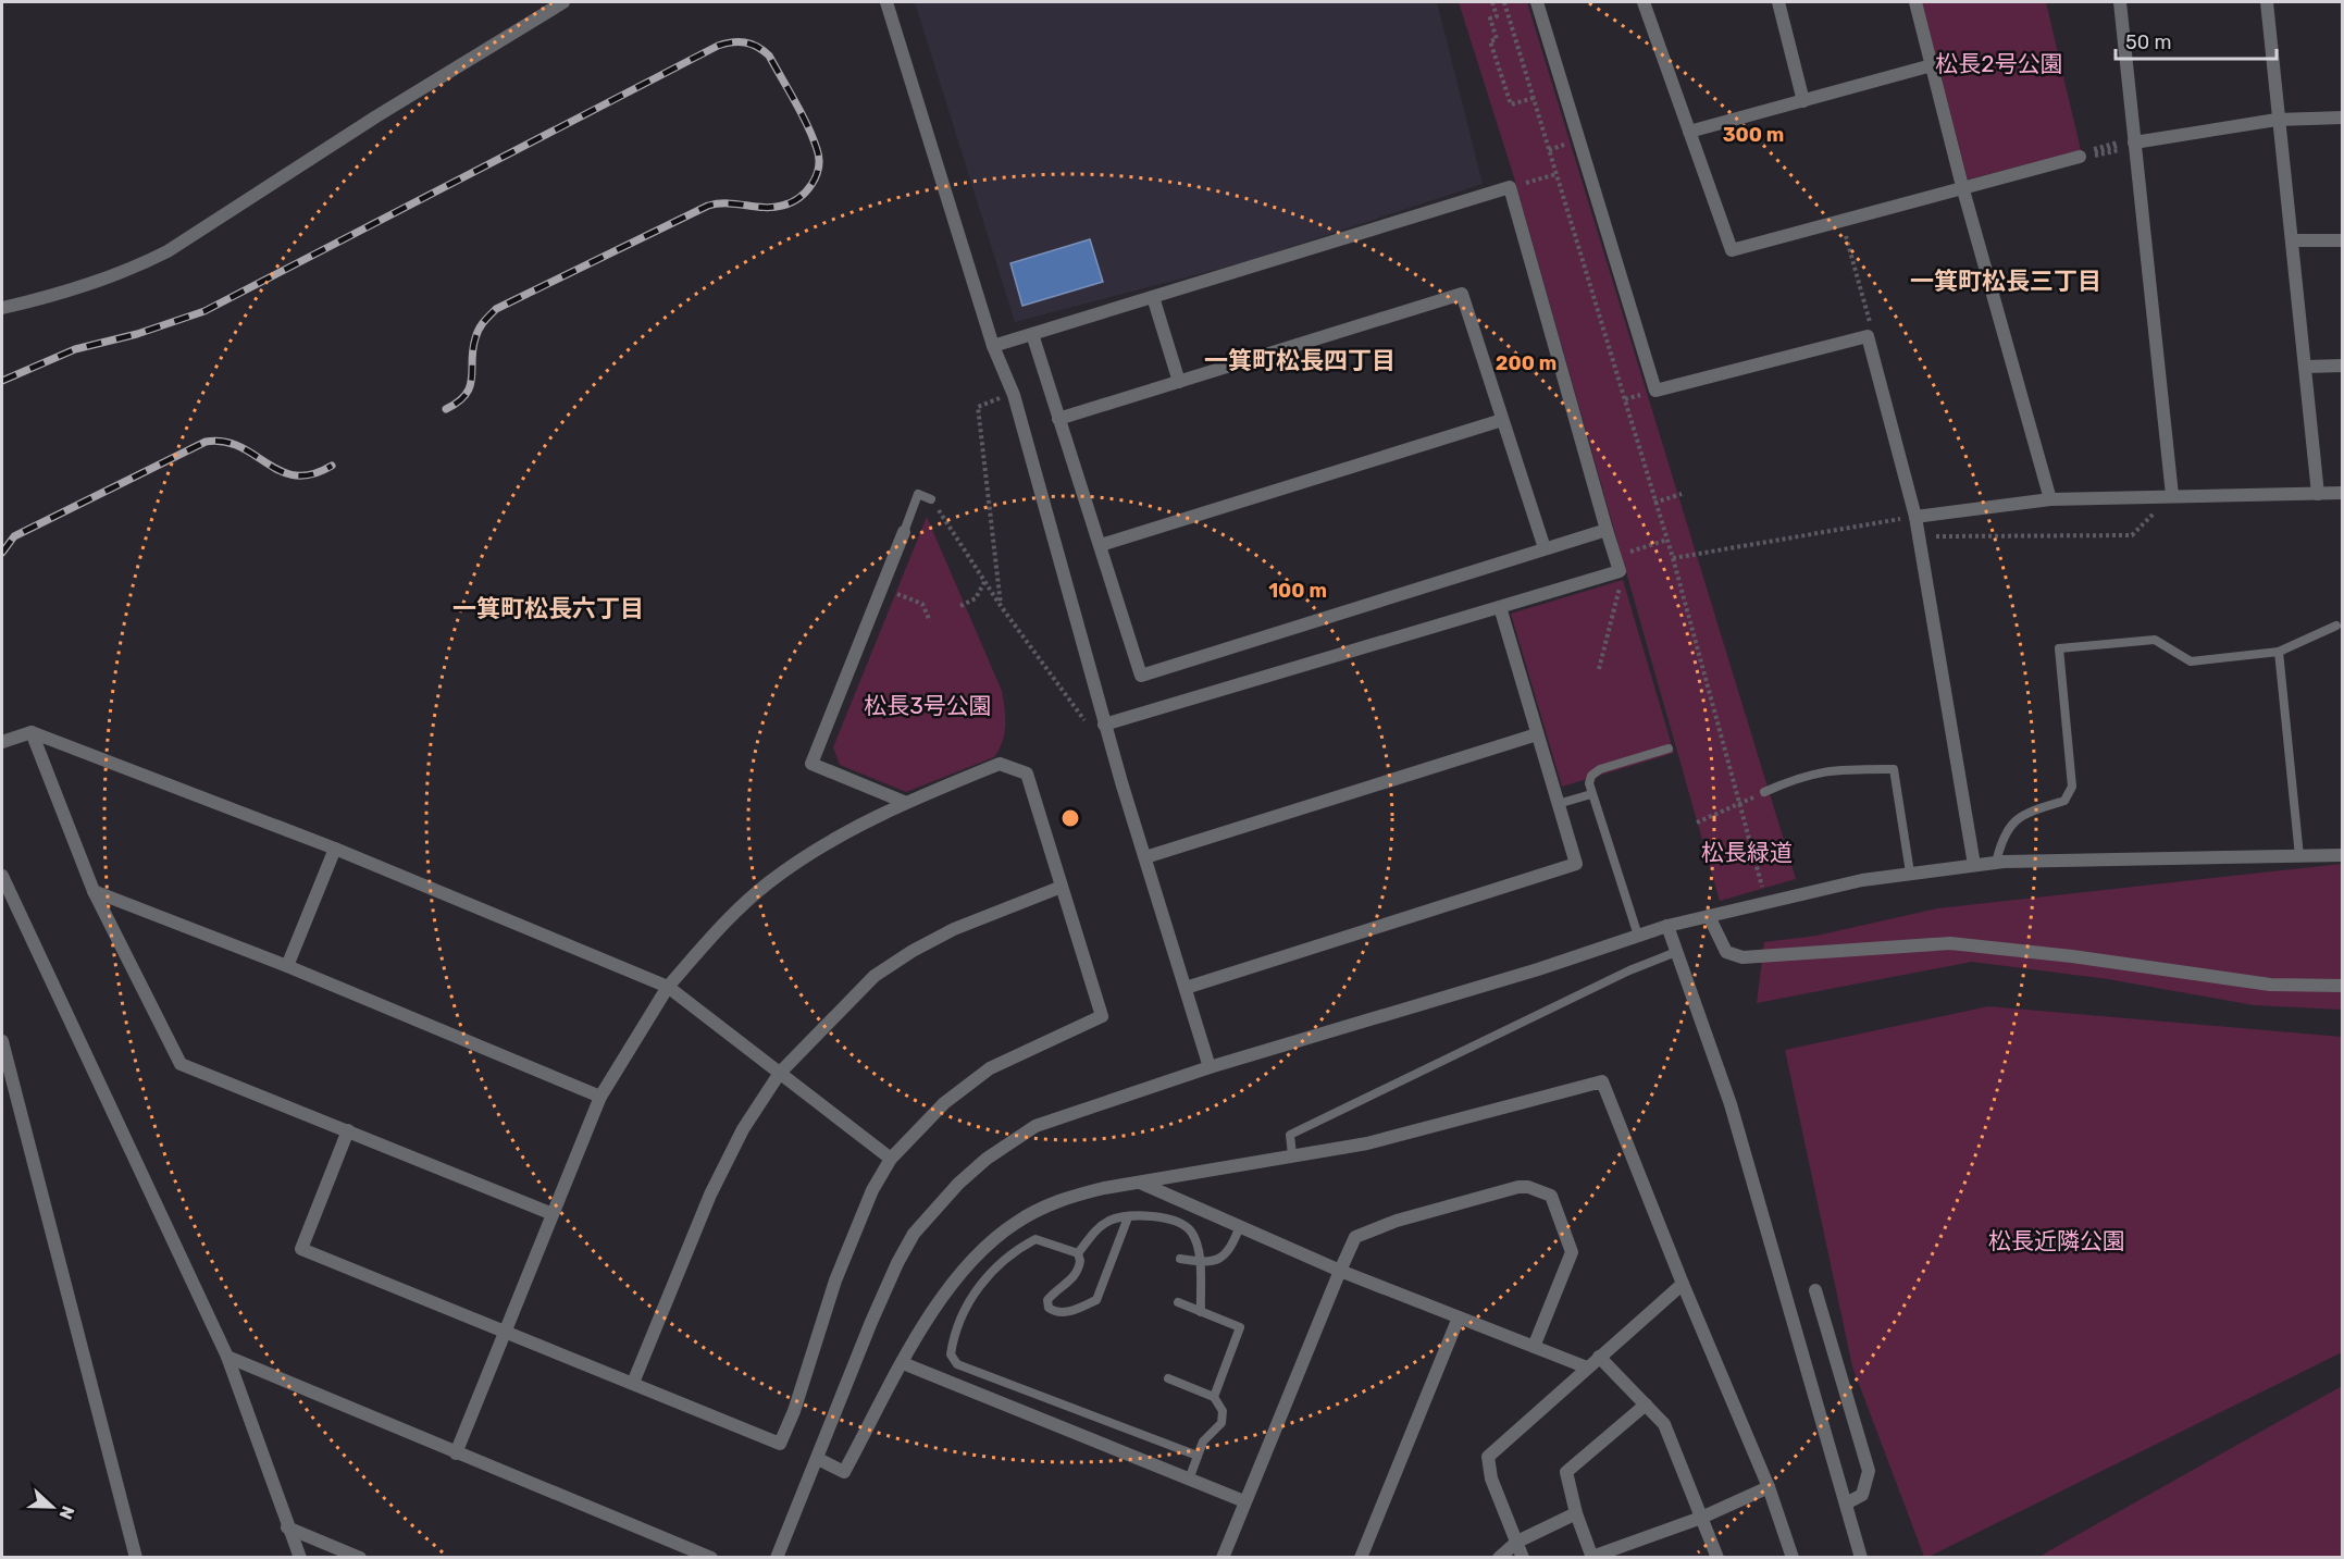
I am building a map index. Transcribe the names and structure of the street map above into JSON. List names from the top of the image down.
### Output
{
  "districts": ["一箕町松長三丁目", "一箕町松長四丁目", "一箕町松長六丁目"],
  "parks": [
    "松長2号公園",
    "松長3号公園",
    "松長緑道",
    "松長近隣公園"
  ],
  "scale_bar": "50 m",
  "north": "right",
  "rings": ["300 m", "200 m", "100 m"]
}
